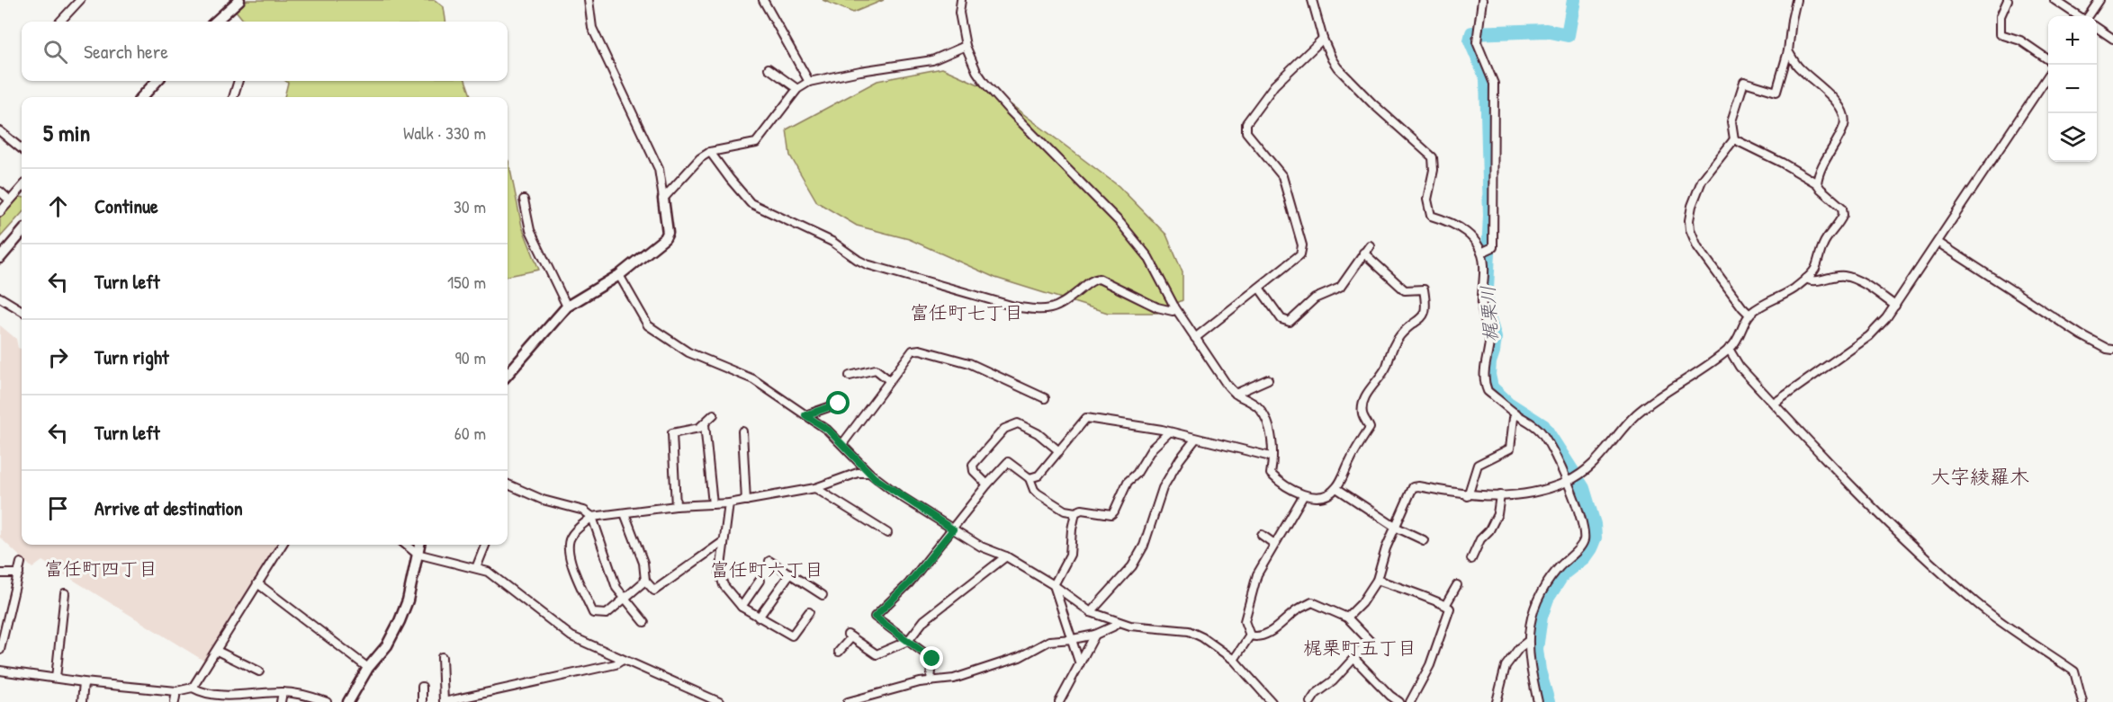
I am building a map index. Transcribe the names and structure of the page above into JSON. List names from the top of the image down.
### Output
{
  "districts": [
    "富任町七丁目",
    "大字綾羅木",
    "富任町四丁目",
    "富任町六丁目",
    "梶栗町五丁目"
  ],
  "water": ["梶栗川"],
  "page": {
    "map_buttons": ["+", "−"],
    "search": "Search here",
    "heading": ["5 min", "Walk · 330 m"],
    "list": [
      ["Continue", "30 m"],
      ["Turn left", "150 m"],
      ["Turn right", "90 m"],
      ["Turn left", "60 m"],
      "Arrive at destination"
    ]
  }
}
